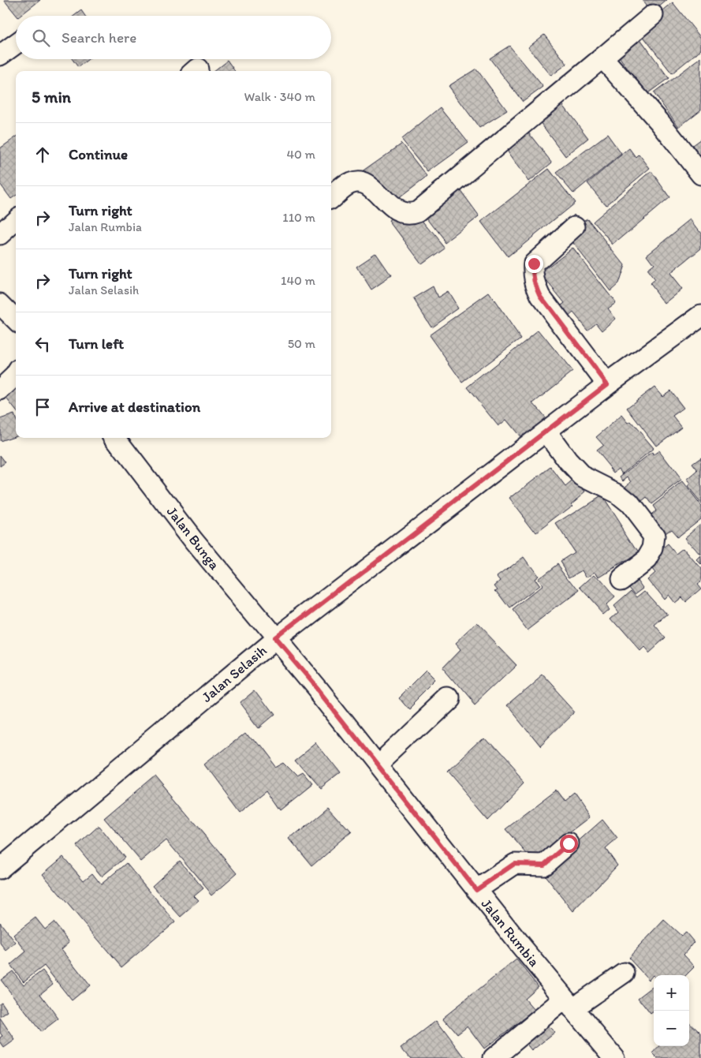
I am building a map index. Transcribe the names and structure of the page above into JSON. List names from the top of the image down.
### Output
{
  "streets": {
    "street": ["Jalan Bunga", "Jalan Selasih", "Jalan Rumbia"]
  },
  "crossings": [
    ["Jalan Bunga", "Jalan Selasih"],
    ["Jalan Bunga", "Jalan Rumbia"],
    ["Jalan Selasih", "Jalan Rumbia"]
  ],
  "page": {
    "search": "Search here",
    "heading": ["5 min", "Walk · 340 m"],
    "list": [
      ["Continue", "40 m"],
      ["Turn right", "Jalan Rumbia", "110 m"],
      ["Turn right", "Jalan Selasih", "140 m"],
      ["Turn left", "50 m"],
      "Arrive at destination"
    ],
    "map_buttons": ["+", "−"]
  }
}
